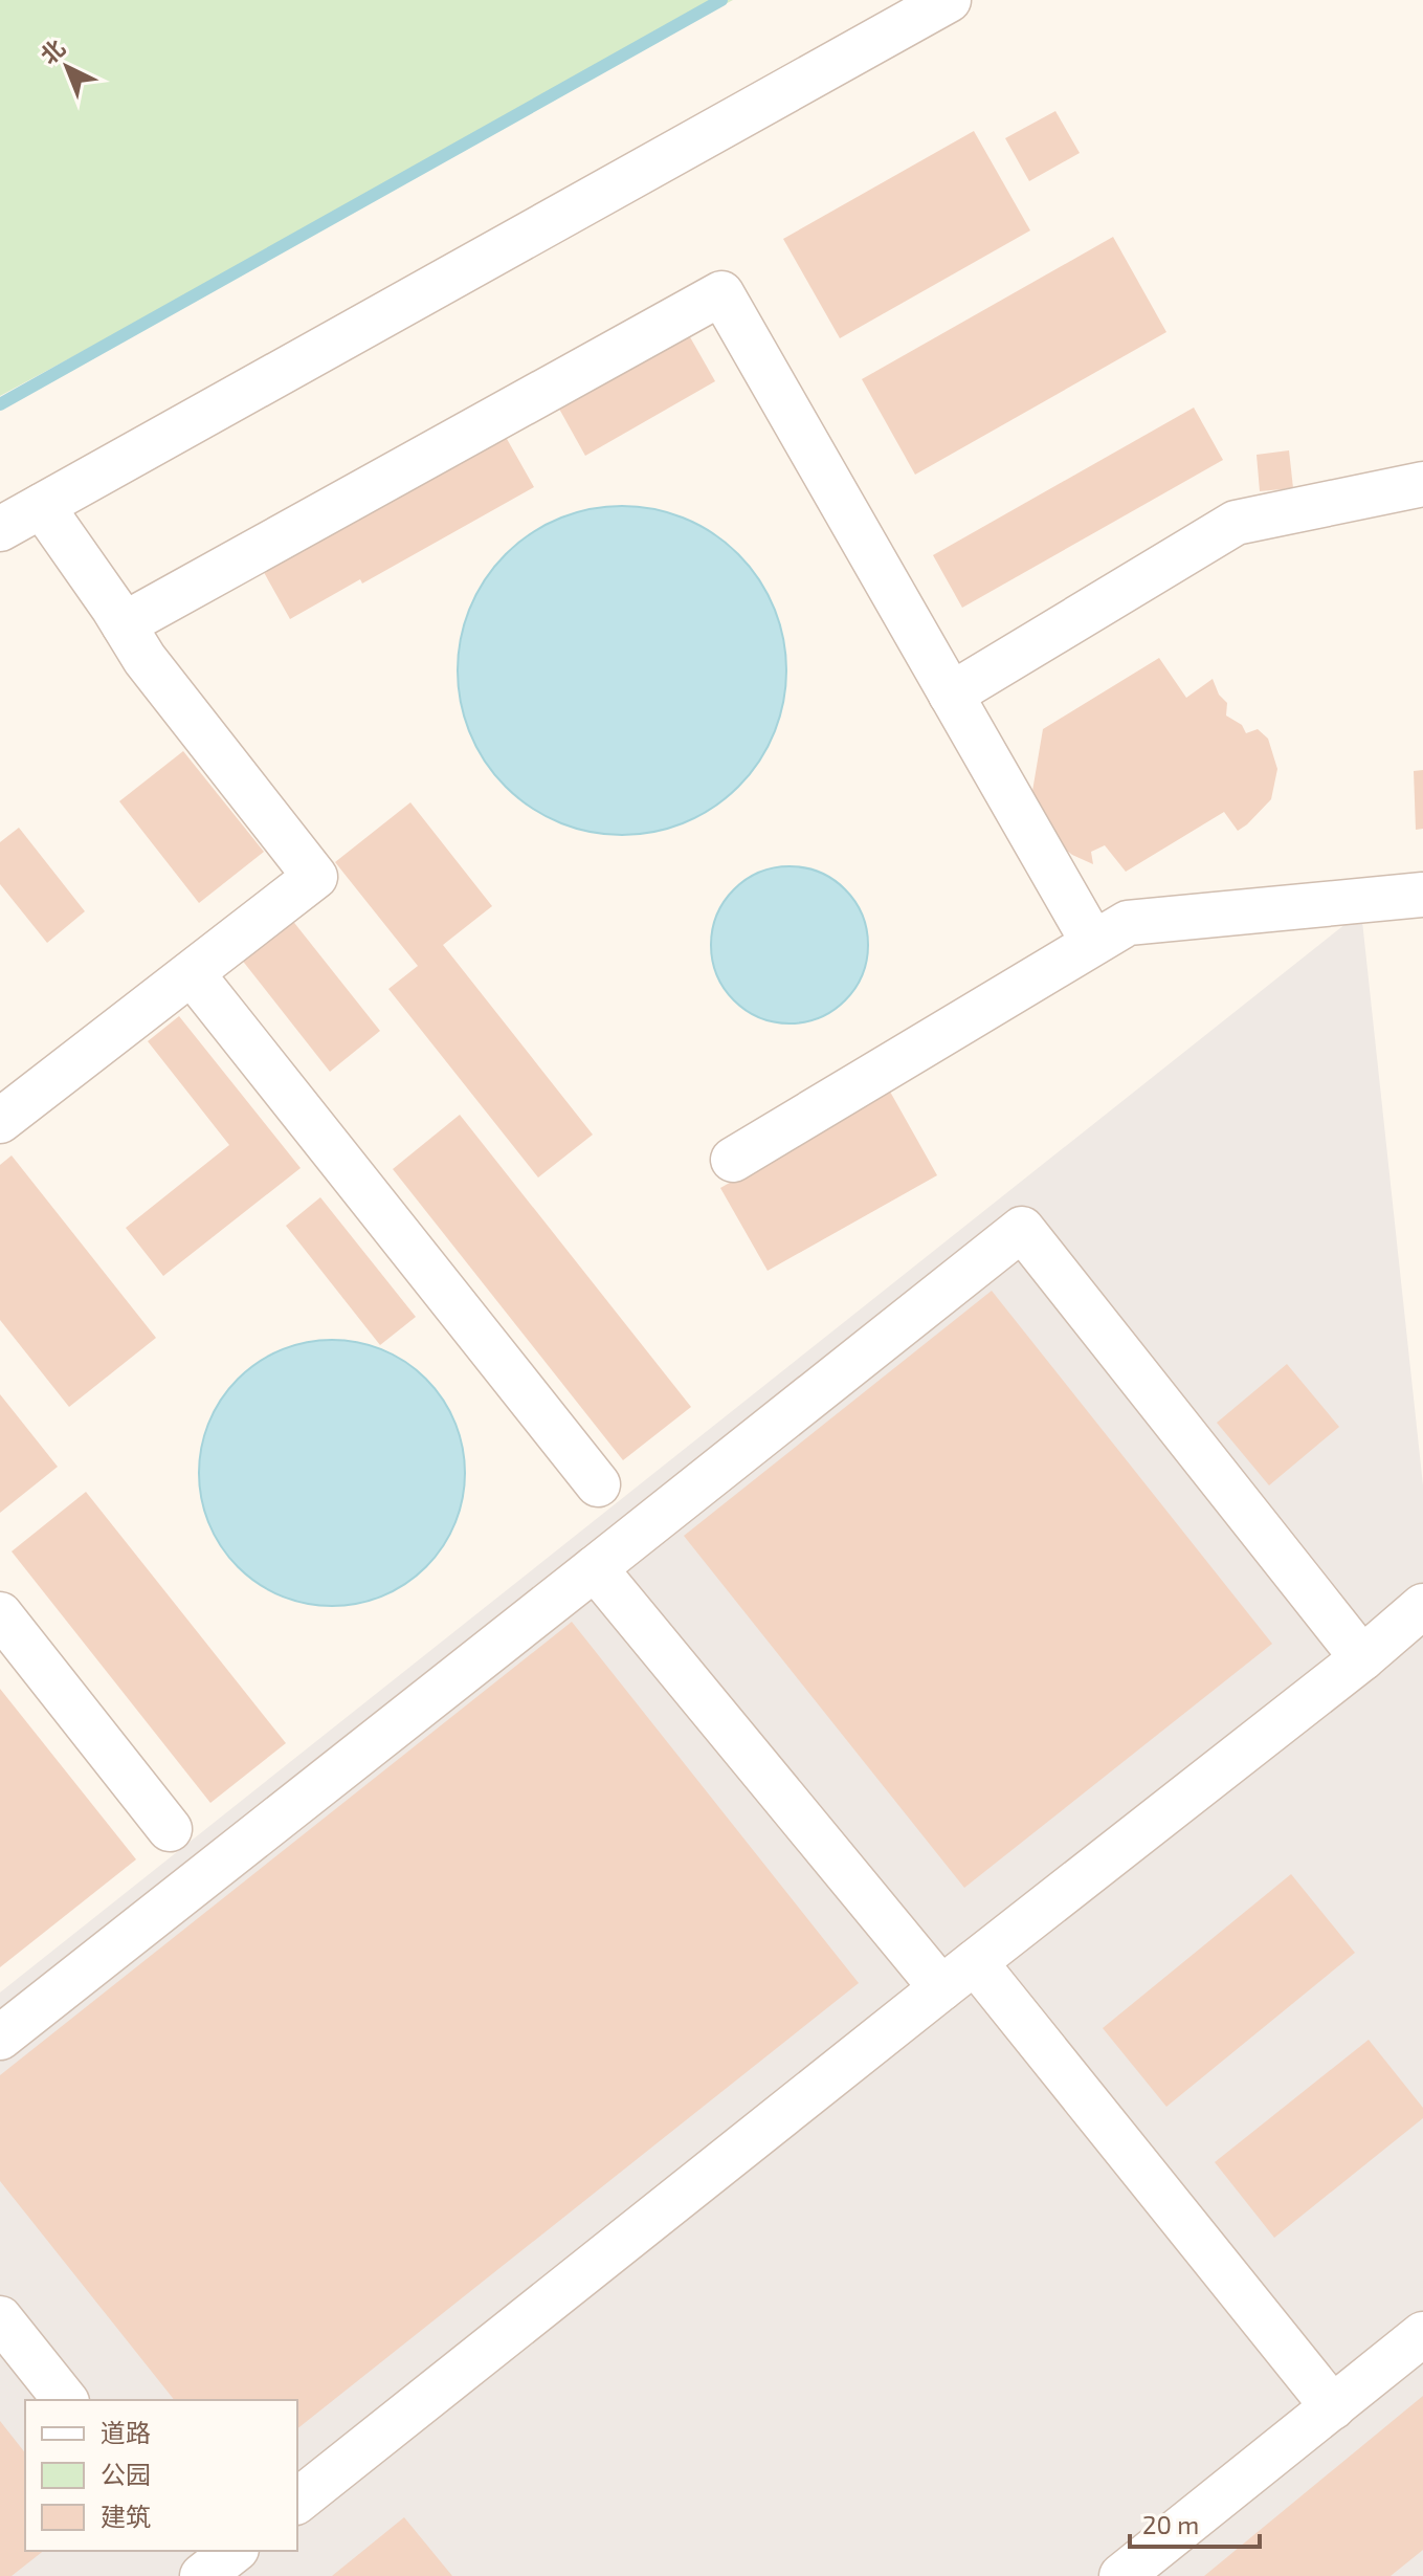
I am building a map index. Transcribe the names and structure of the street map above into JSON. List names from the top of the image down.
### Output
{
  "legend": ["道路", "公园", "建筑"],
  "scale_bar": "20 m",
  "north": "top left"
}
